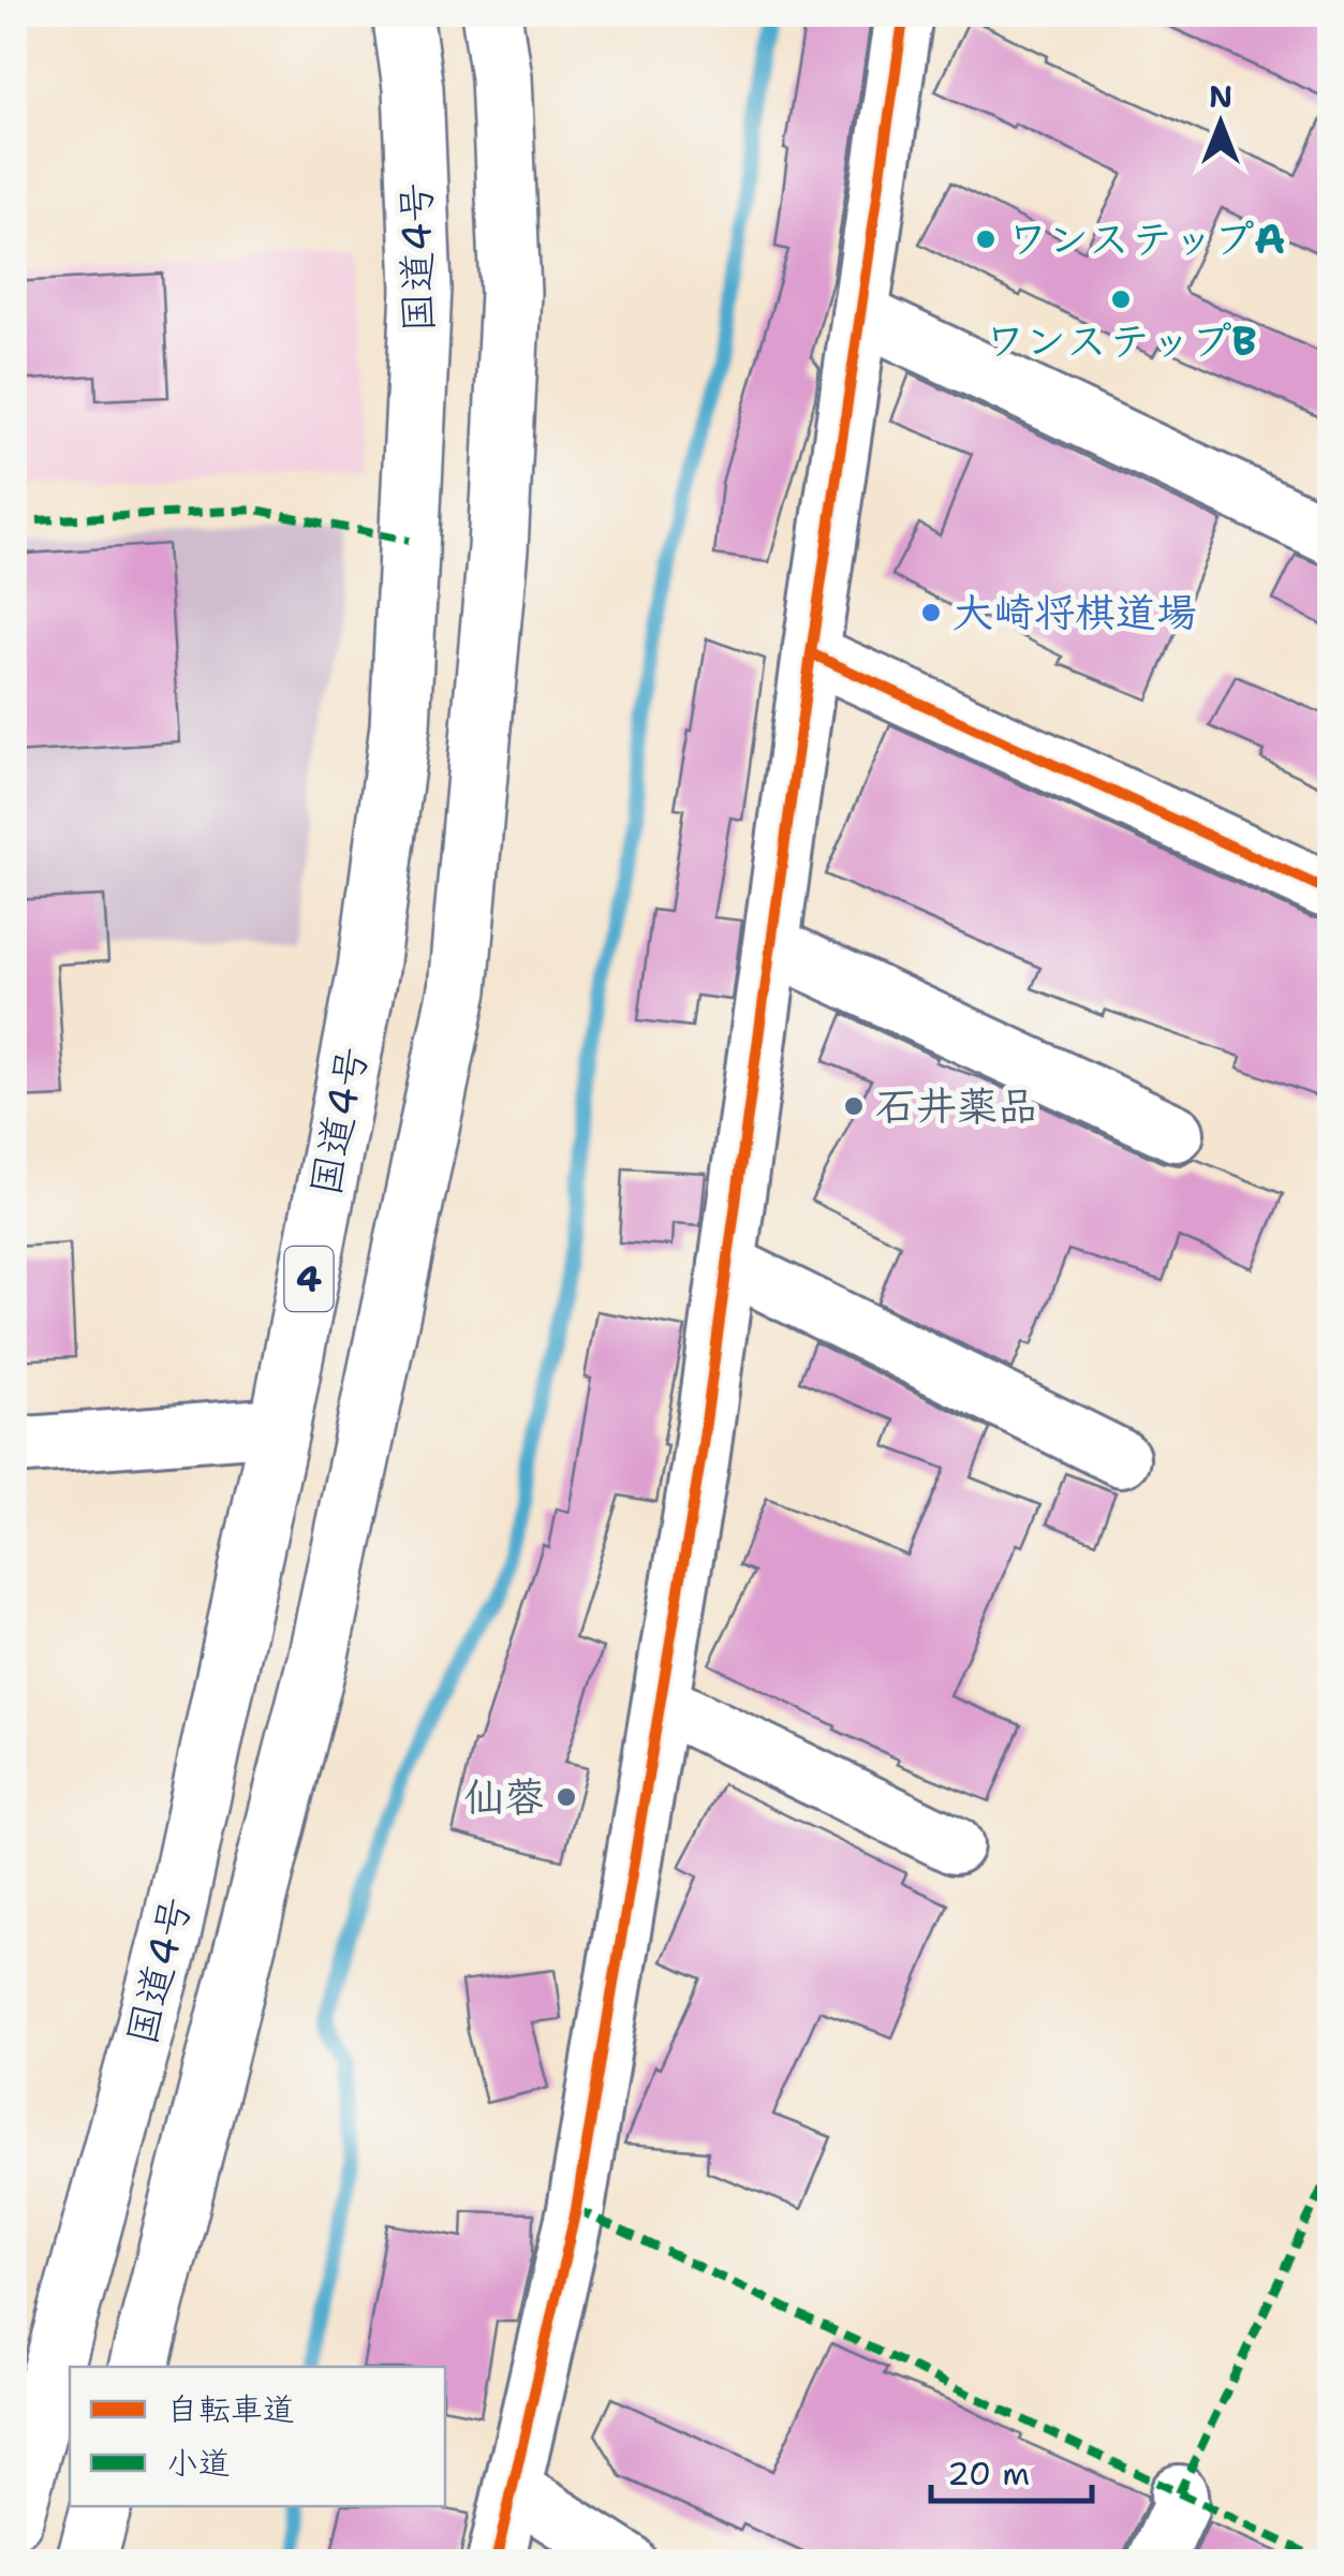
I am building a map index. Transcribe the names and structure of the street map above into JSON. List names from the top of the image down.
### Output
{
  "streets": {
    "highway": ["国道4号", "4"]
  },
  "places": [
    "ワンステップA",
    "ワンステップB",
    "大崎将棋道場",
    "石井薬品",
    "仙蓉"
  ],
  "legend": ["自転車道", "小道"],
  "scale_bar": "20 m",
  "north": "top"
}
